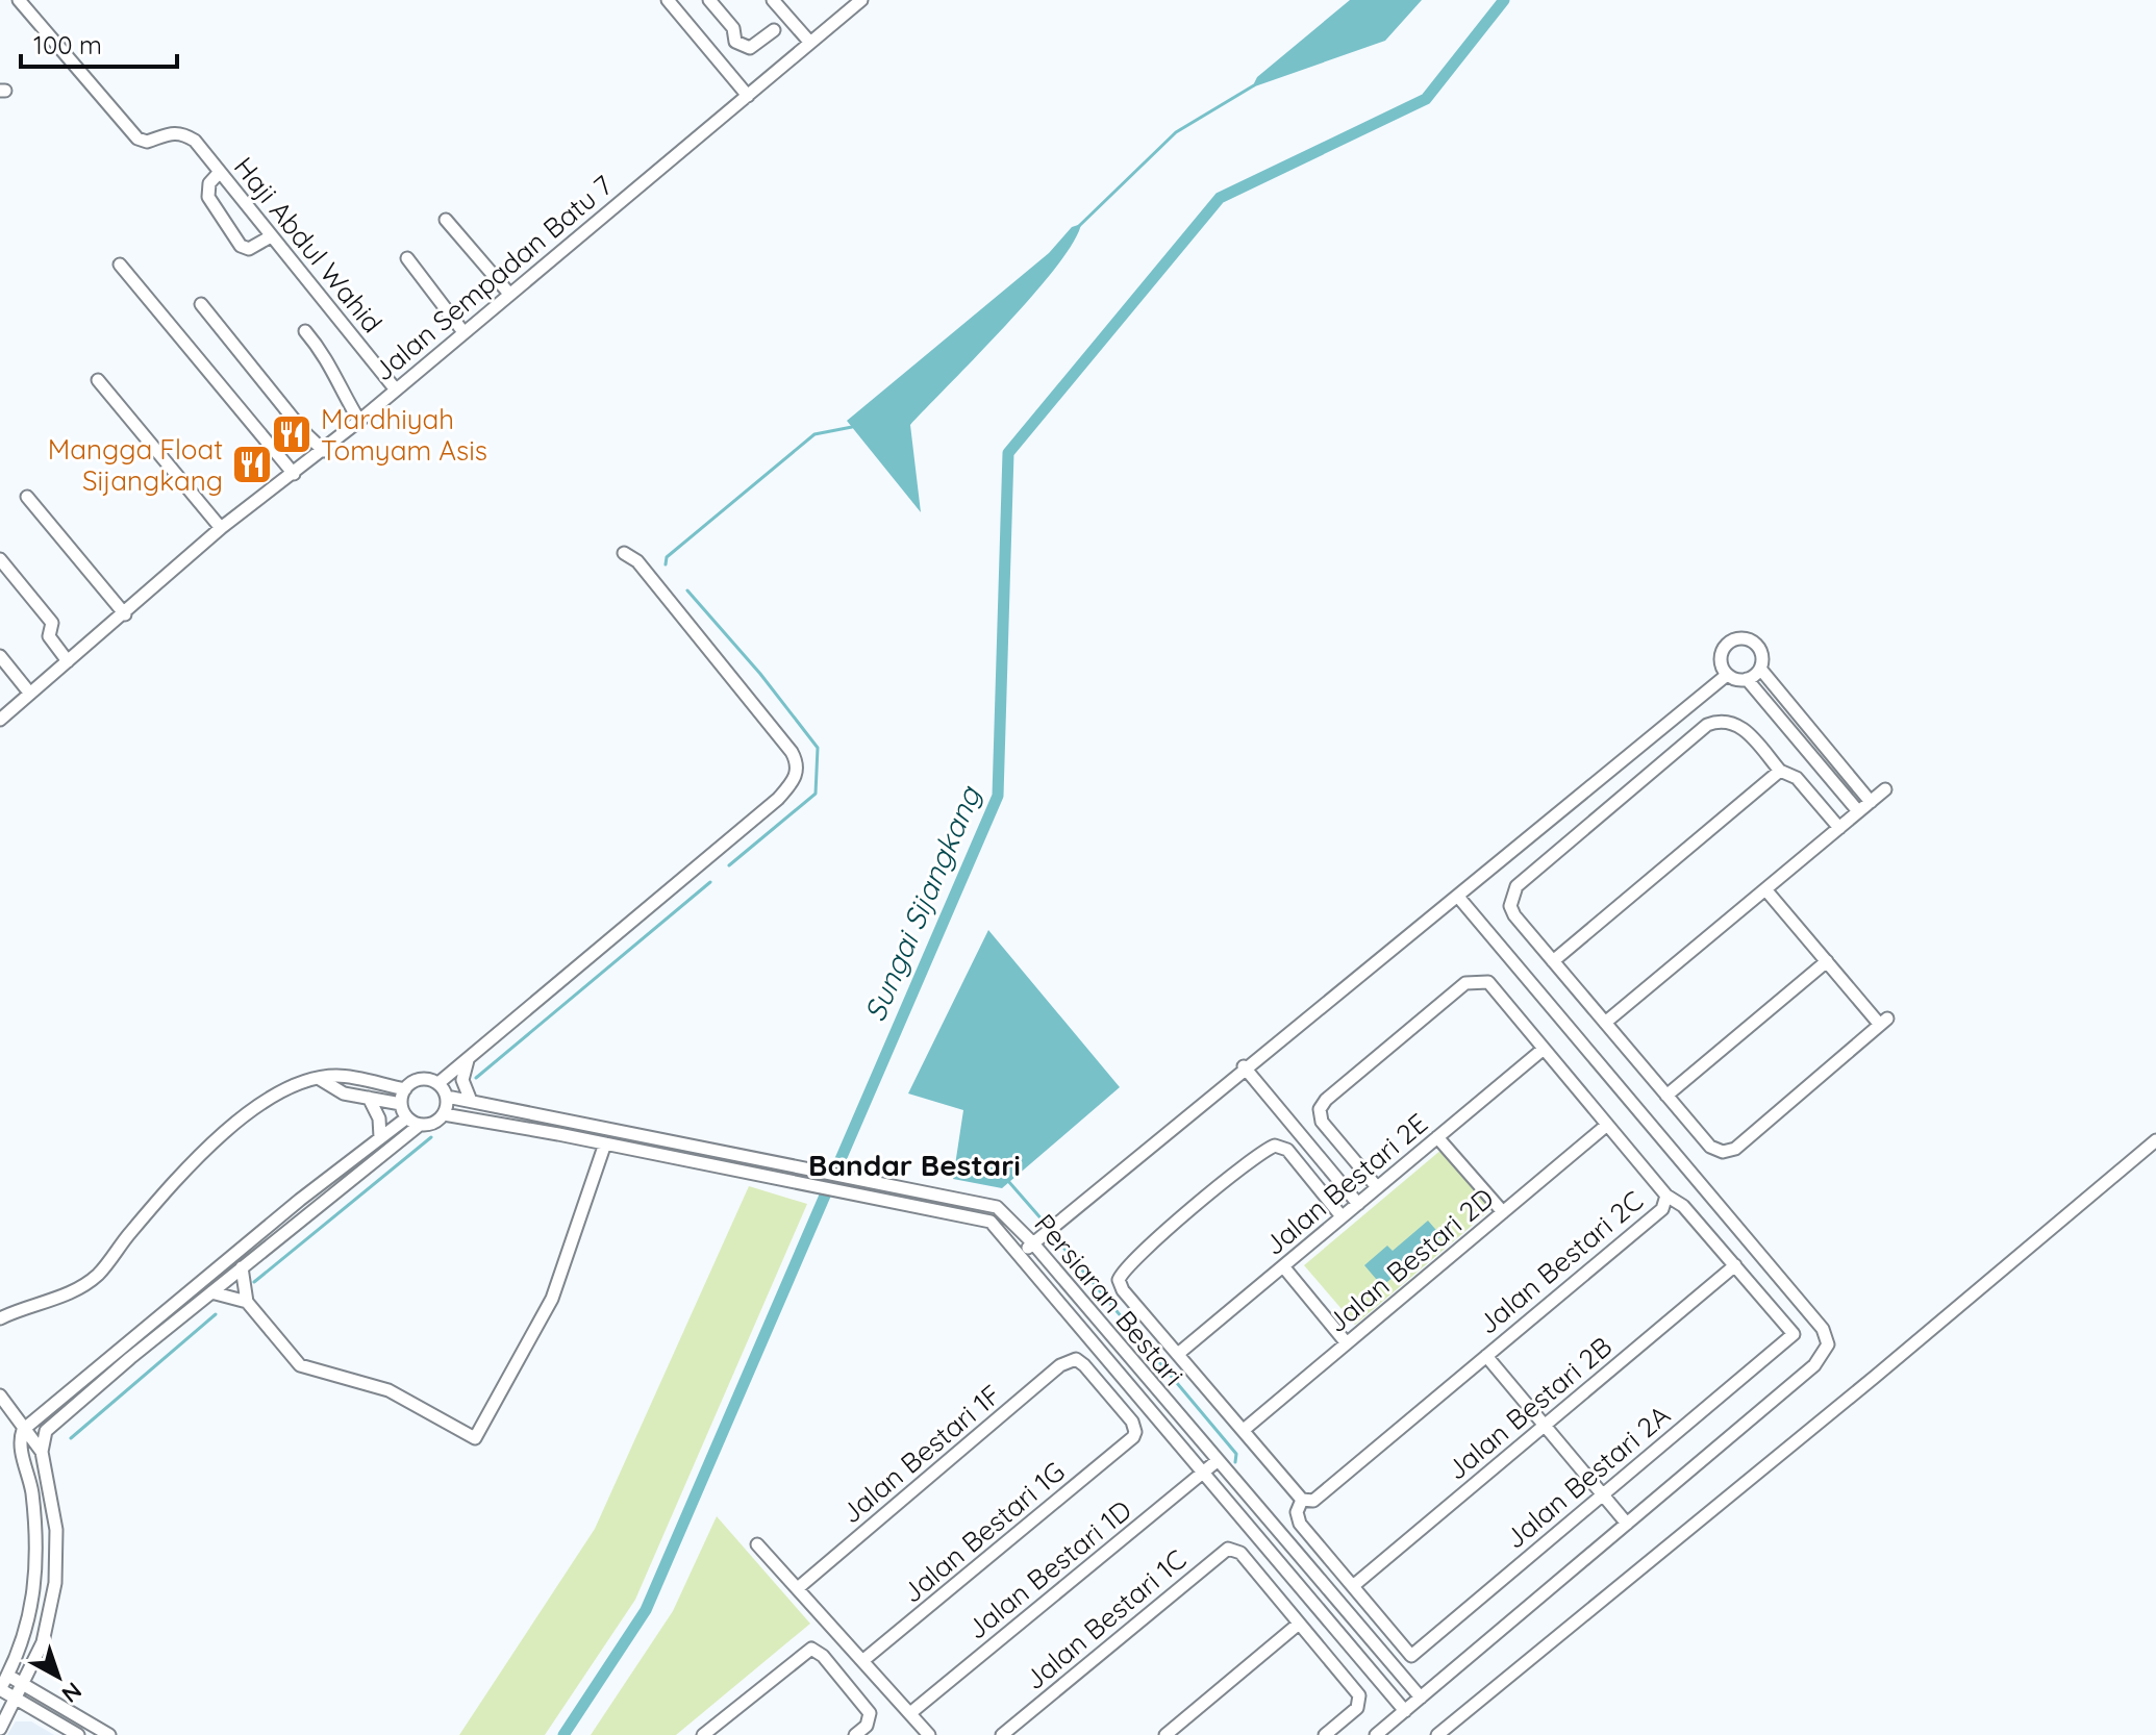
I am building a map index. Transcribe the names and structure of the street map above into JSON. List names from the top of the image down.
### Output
{
  "streets": {
    "street": [
      "Haji Abdul Wahid",
      "Jalan Sempadan Batu 7",
      "Jalan Bestari 2E",
      "Jalan Bestari 2D",
      "Jalan Bestari 2C",
      "Persiaran Bestari",
      "Jalan Bestari 2B",
      "Jalan Bestari 1F",
      "Jalan Bestari 2A",
      "Jalan Bestari 1G",
      "Jalan Bestari 1D",
      "Jalan Bestari 1C"
    ]
  },
  "crossings": [
    ["Haji Abdul Wahid", "Jalan Sempadan Batu 7"],
    ["Jalan Bestari 2E", "Jalan Bestari 2C"],
    ["Jalan Bestari 2D", "Jalan Bestari 2C"],
    ["Persiaran Bestari", "Jalan Bestari 1D"],
    ["Jalan Bestari 2B", "Jalan Bestari 2A"],
    ["Jalan Bestari 1F", "Jalan Bestari 1G"]
  ],
  "districts": ["Bandar Bestari"],
  "water": ["Sungai Sijangkang"],
  "places": {
    "restaurant": ["Mardhiyah Tomyam Asis", "Mangga Float Sijangkang"]
  },
  "scale_bar": "100 m",
  "north": "bottom right"
}
